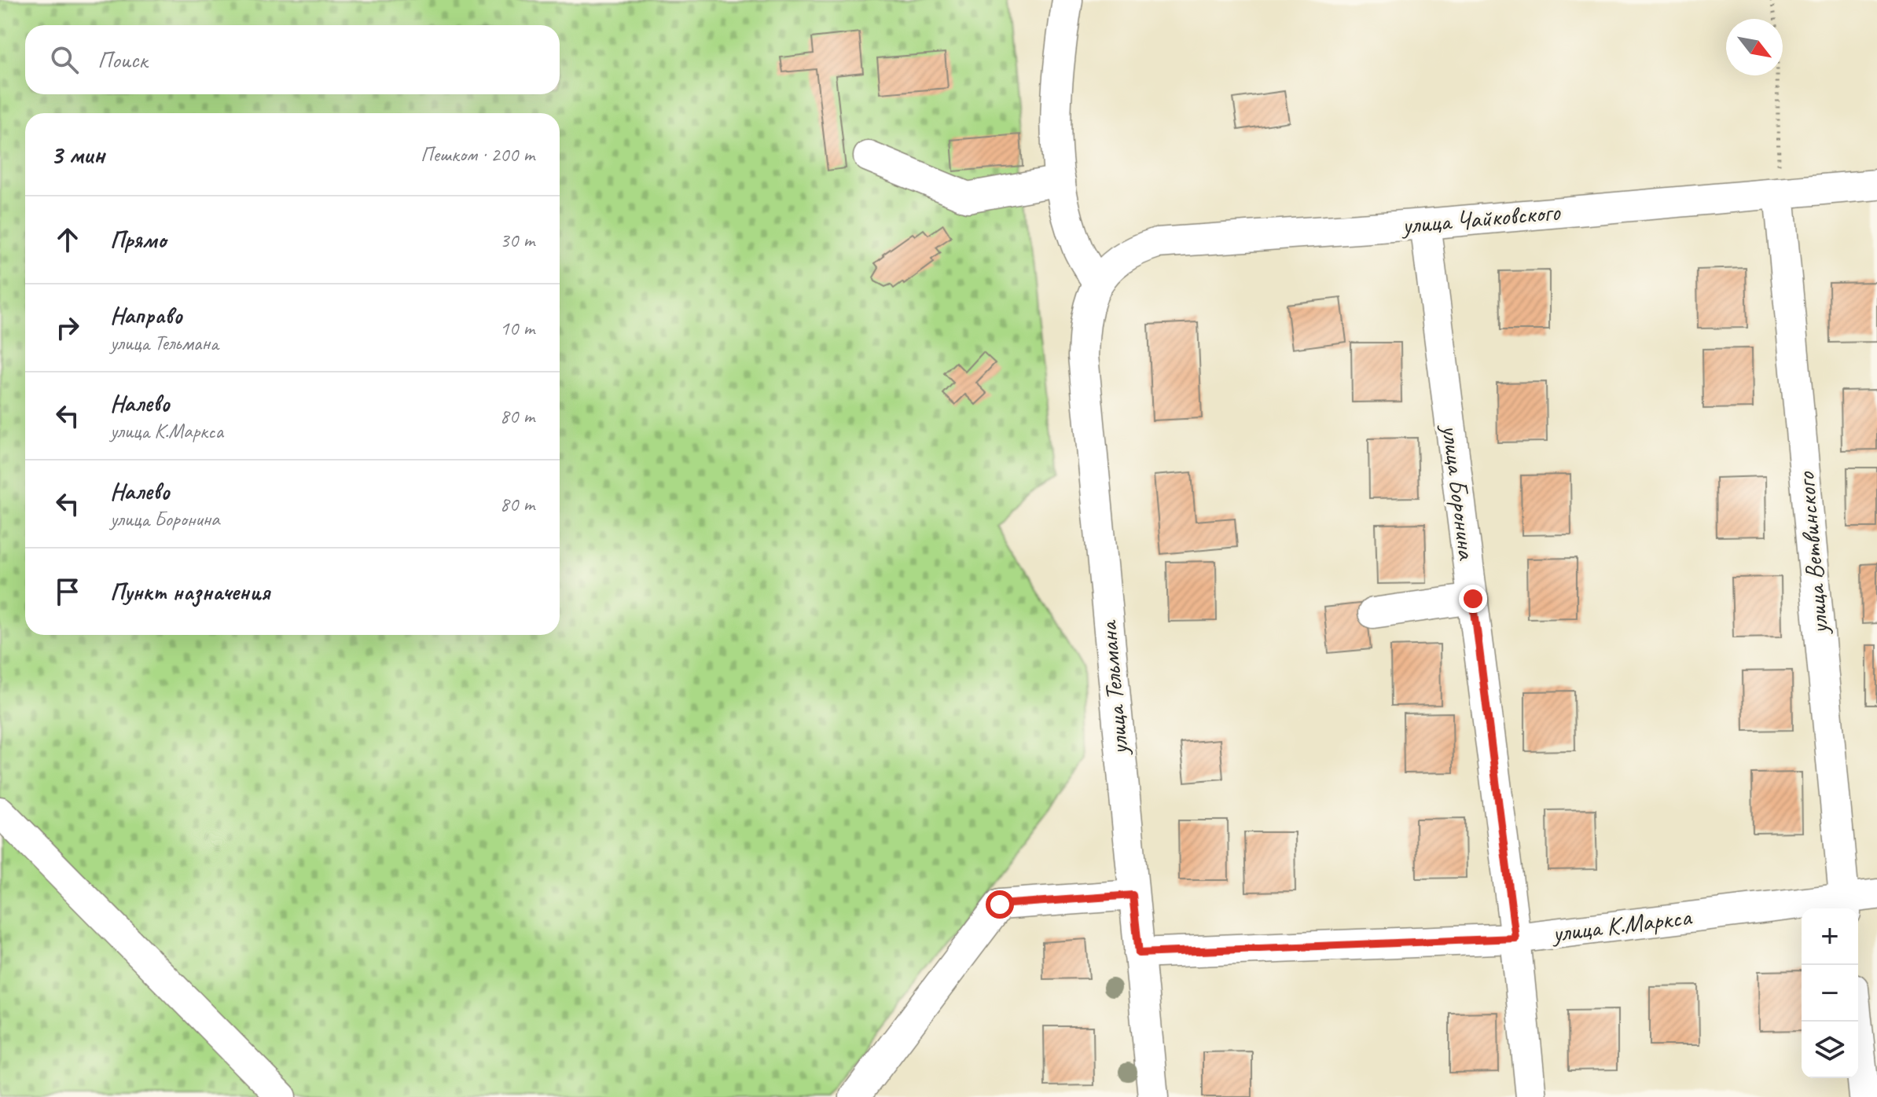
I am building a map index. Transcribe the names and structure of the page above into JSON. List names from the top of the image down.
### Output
{
  "streets": {
    "street": [
      "улица Чайковского",
      "улица Боронина",
      "улица Ветвинского",
      "улица Тельмана",
      "улица К.Маркса"
    ]
  },
  "crossings": [
    ["улица Чайковского", "улица Боронина"],
    ["улица Чайковского", "улица Ветвинского"],
    ["улица Чайковского", "улица Тельмана"],
    ["улица Боронина", "улица К.Маркса"],
    ["улица Ветвинского", "улица К.Маркса"],
    ["улица Тельмана", "улица К.Маркса"]
  ],
  "north": "bottom right",
  "page": {
    "search": "Поиск",
    "heading": ["3 мин", "Пешком · 200 m"],
    "list": [
      ["Прямо", "30 m"],
      ["Направо", "улица Тельмана", "10 m"],
      ["Налево", "улица К.Маркса", "80 m"],
      ["Налево", "улица Боронина", "80 m"],
      "Пункт назначения"
    ],
    "map_buttons": ["+", "−"]
  }
}
